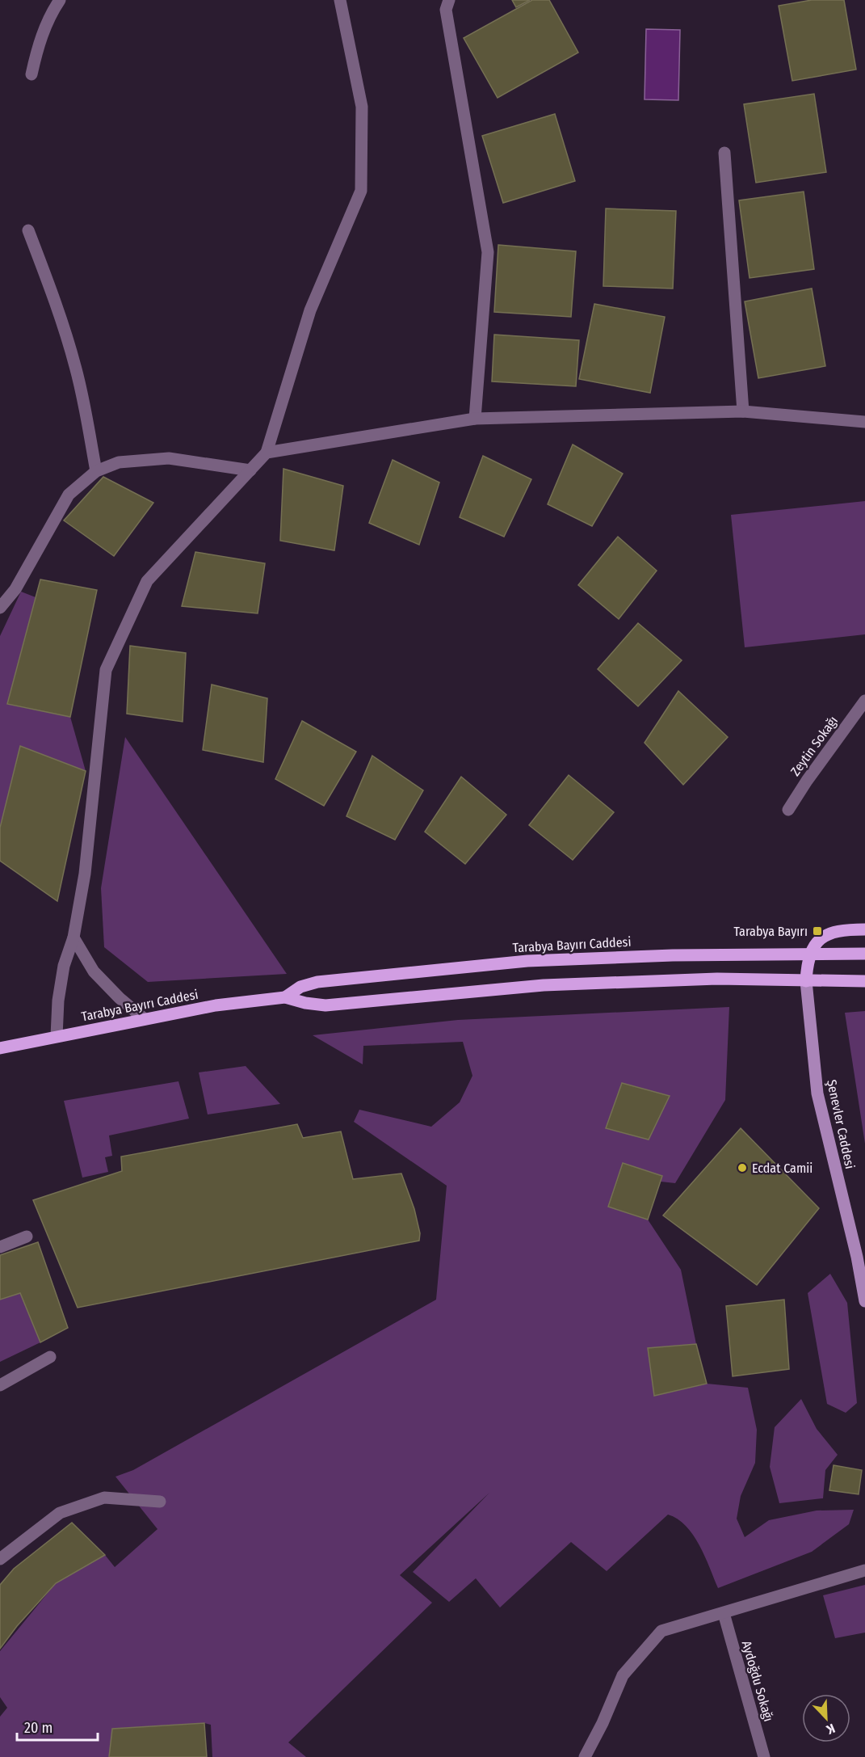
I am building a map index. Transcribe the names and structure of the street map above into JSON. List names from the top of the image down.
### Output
{
  "streets": {
    "main road": ["Tarabya Bayırı Caddesi"],
    "street": ["Zeytin Sokağı", "Şenevler Caddesi", "Aydoğdu Sokağı"]
  },
  "crossings": [
    ["Tarabya Bayırı Caddesi", "Şenevler Caddesi"]
  ],
  "places": {
    "transit": ["Tarabya Bayırı"],
    "other": ["Ecdat Camii"]
  },
  "scale_bar": "20 m",
  "north": "bottom right"
}
